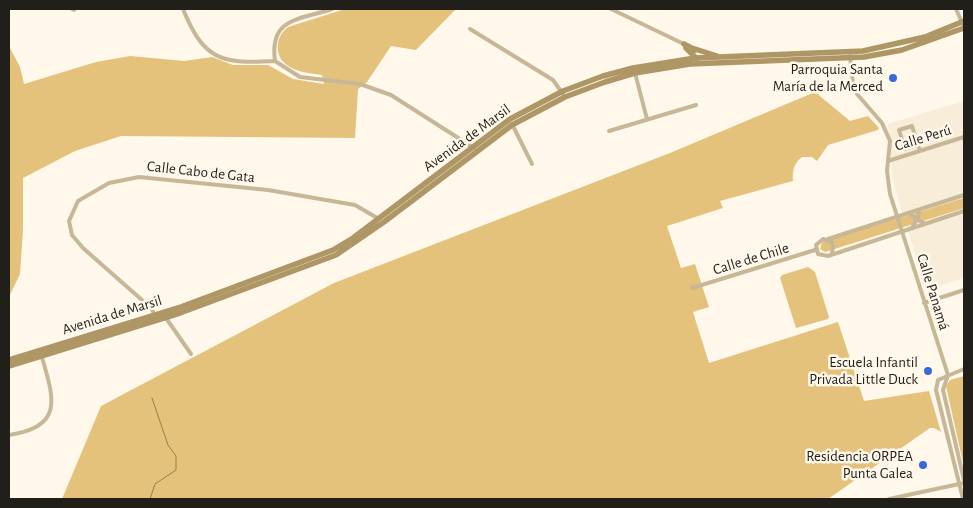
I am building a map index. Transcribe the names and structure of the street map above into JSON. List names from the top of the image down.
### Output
{
  "streets": {
    "street": [
      "Avenida de Marsil",
      "Calle Perú",
      "Calle Cabo de Gata",
      "Calle de Chile",
      "Calle Panamá"
    ]
  },
  "crossings": [
    ["Avenida de Marsil", "Calle Cabo de Gata"],
    ["Avenida de Marsil", "Calle Panamá"],
    ["Calle Perú", "Calle Panamá"]
  ],
  "places": ["Parroquia Santa María de la Merced", "Escuela Infantil Privada Little Duck", "Residencia ORPEA Punta Galea"]
}
